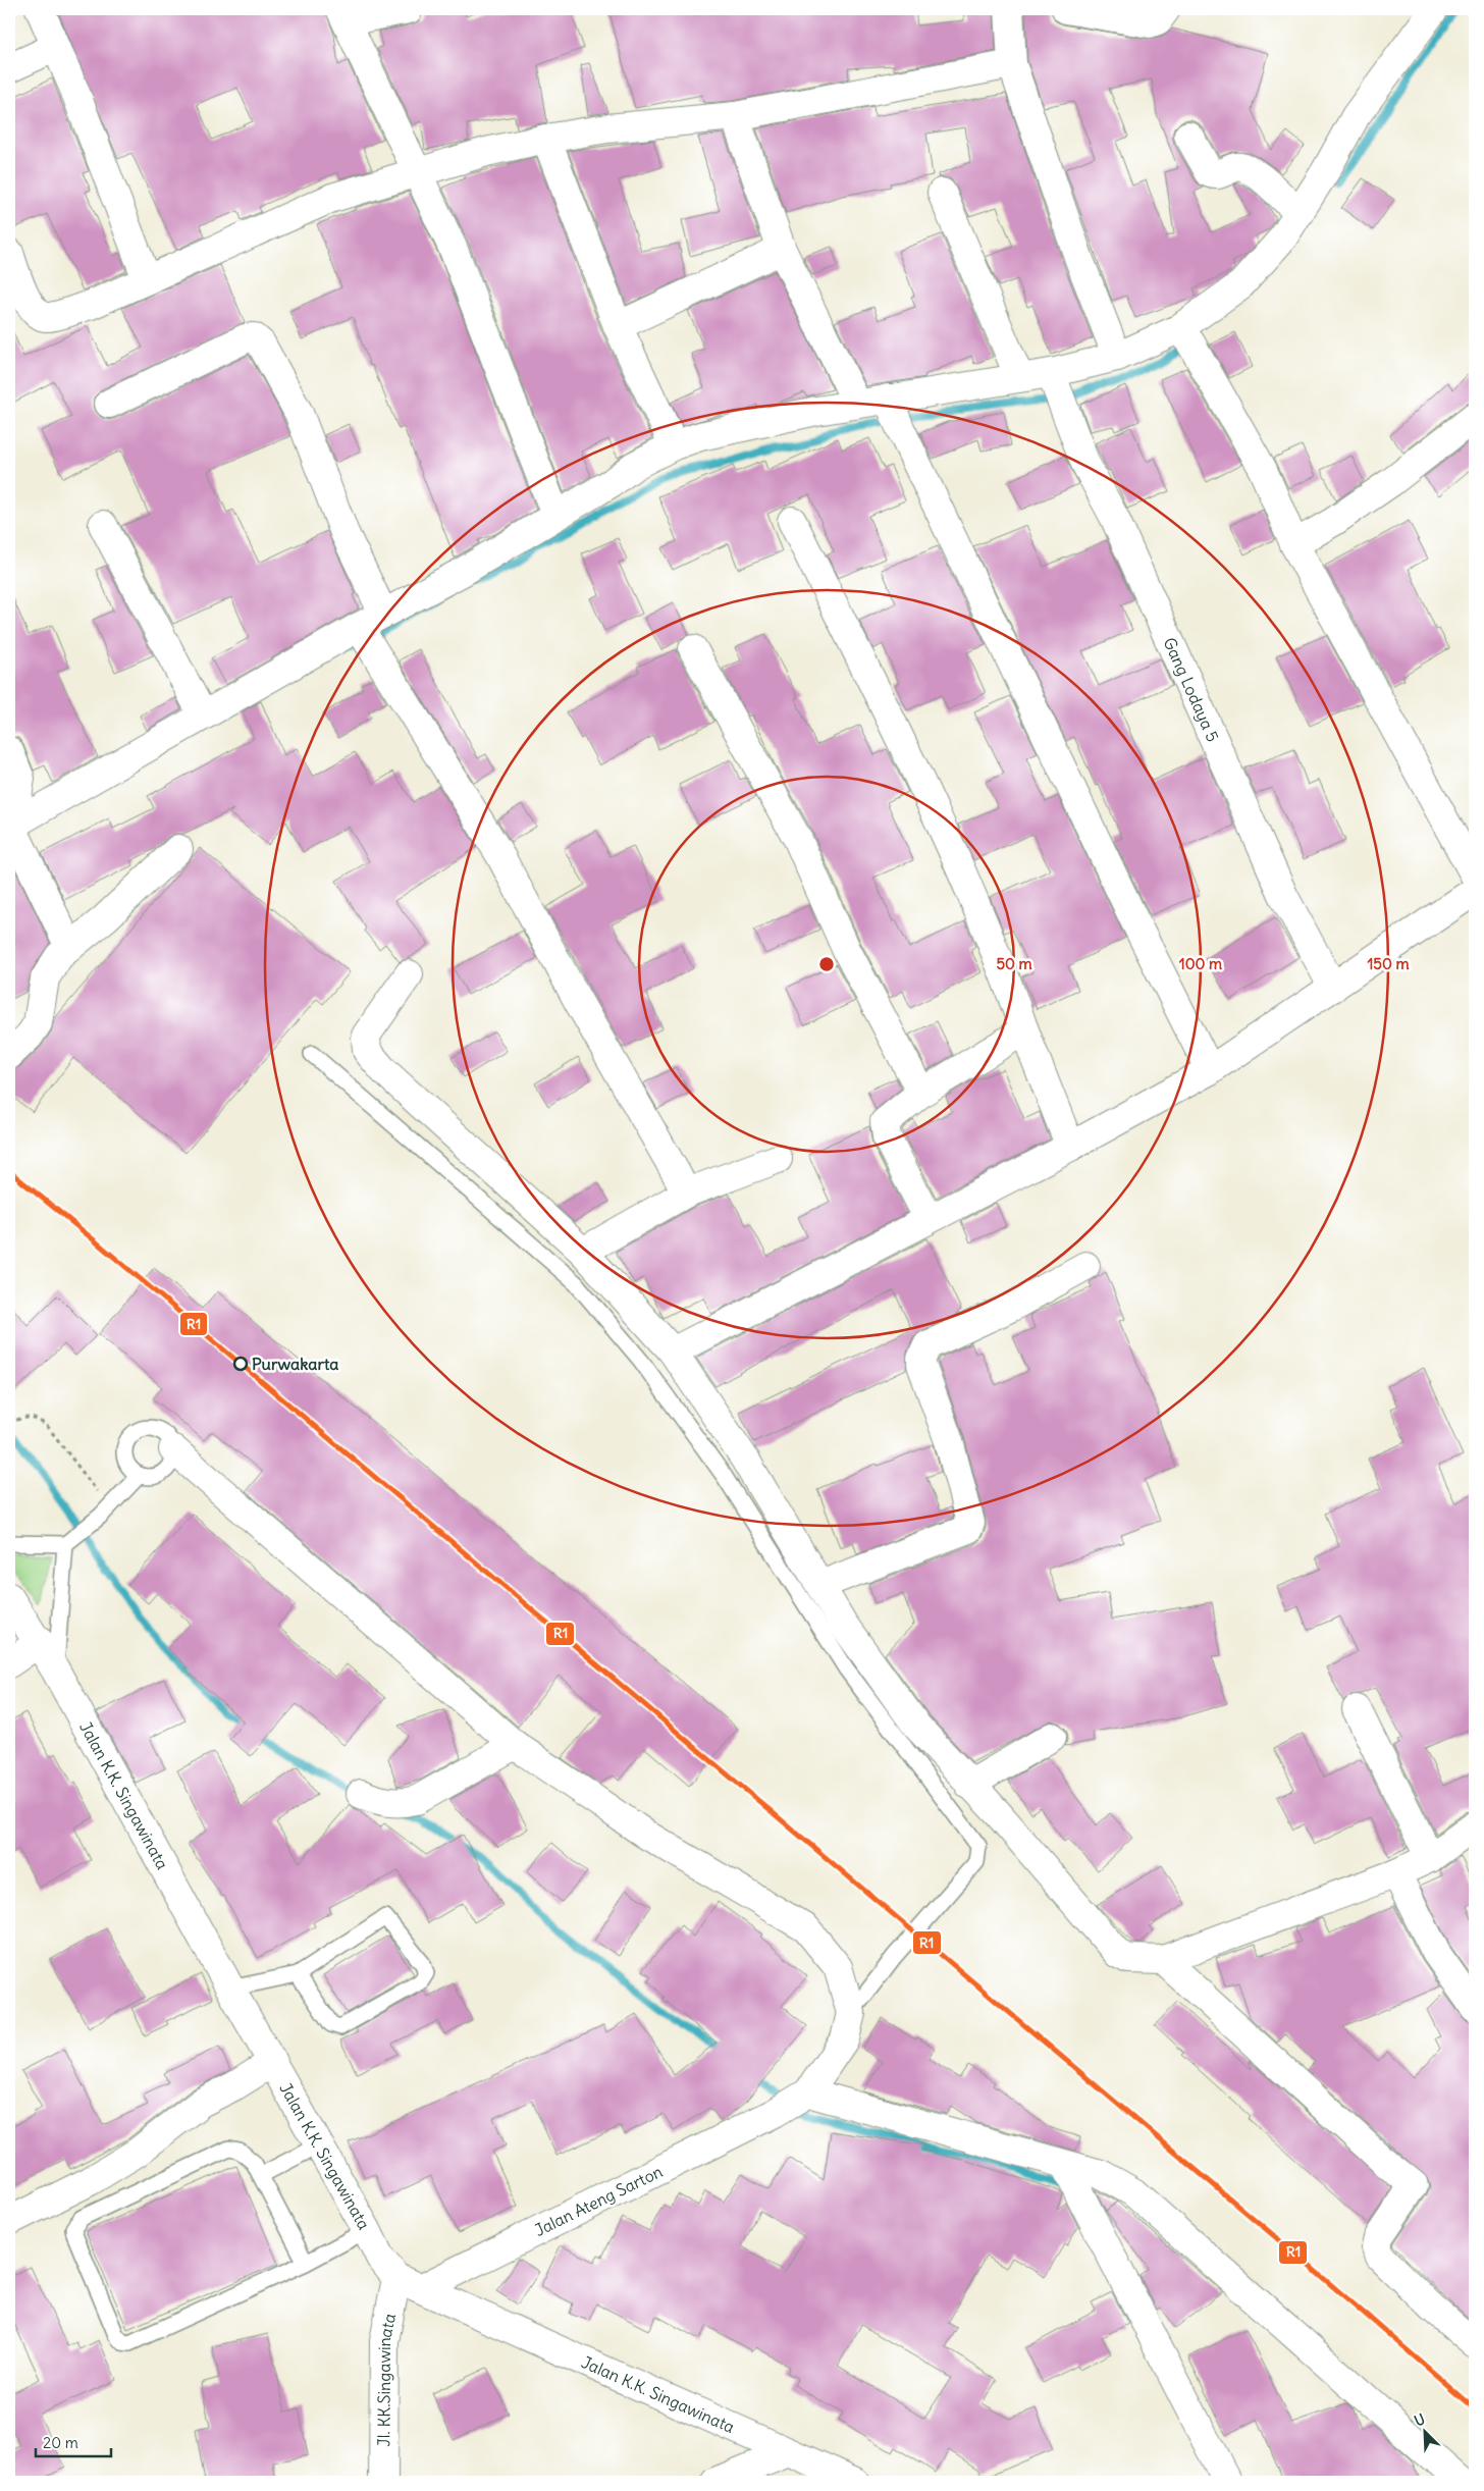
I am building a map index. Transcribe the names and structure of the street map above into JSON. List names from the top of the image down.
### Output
{
  "streets": {
    "street": [
      "Gang Lodaya 5",
      "Jalan K.K. Singawinata",
      "Jalan Ateng Sarton",
      "Jl. KK.Singawinata"
    ]
  },
  "crossings": [
    ["Jalan K.K. Singawinata", "Jalan Ateng Sarton"],
    ["Jalan K.K. Singawinata", "Jl. KK.Singawinata"],
    ["Jalan Ateng Sarton", "Jl. KK.Singawinata"]
  ],
  "places": ["Purwakarta"],
  "lines": ["transit line R1"],
  "scale_bar": "20 m",
  "north": "top left",
  "rings": ["50 m", "100 m", "150 m"]
}
